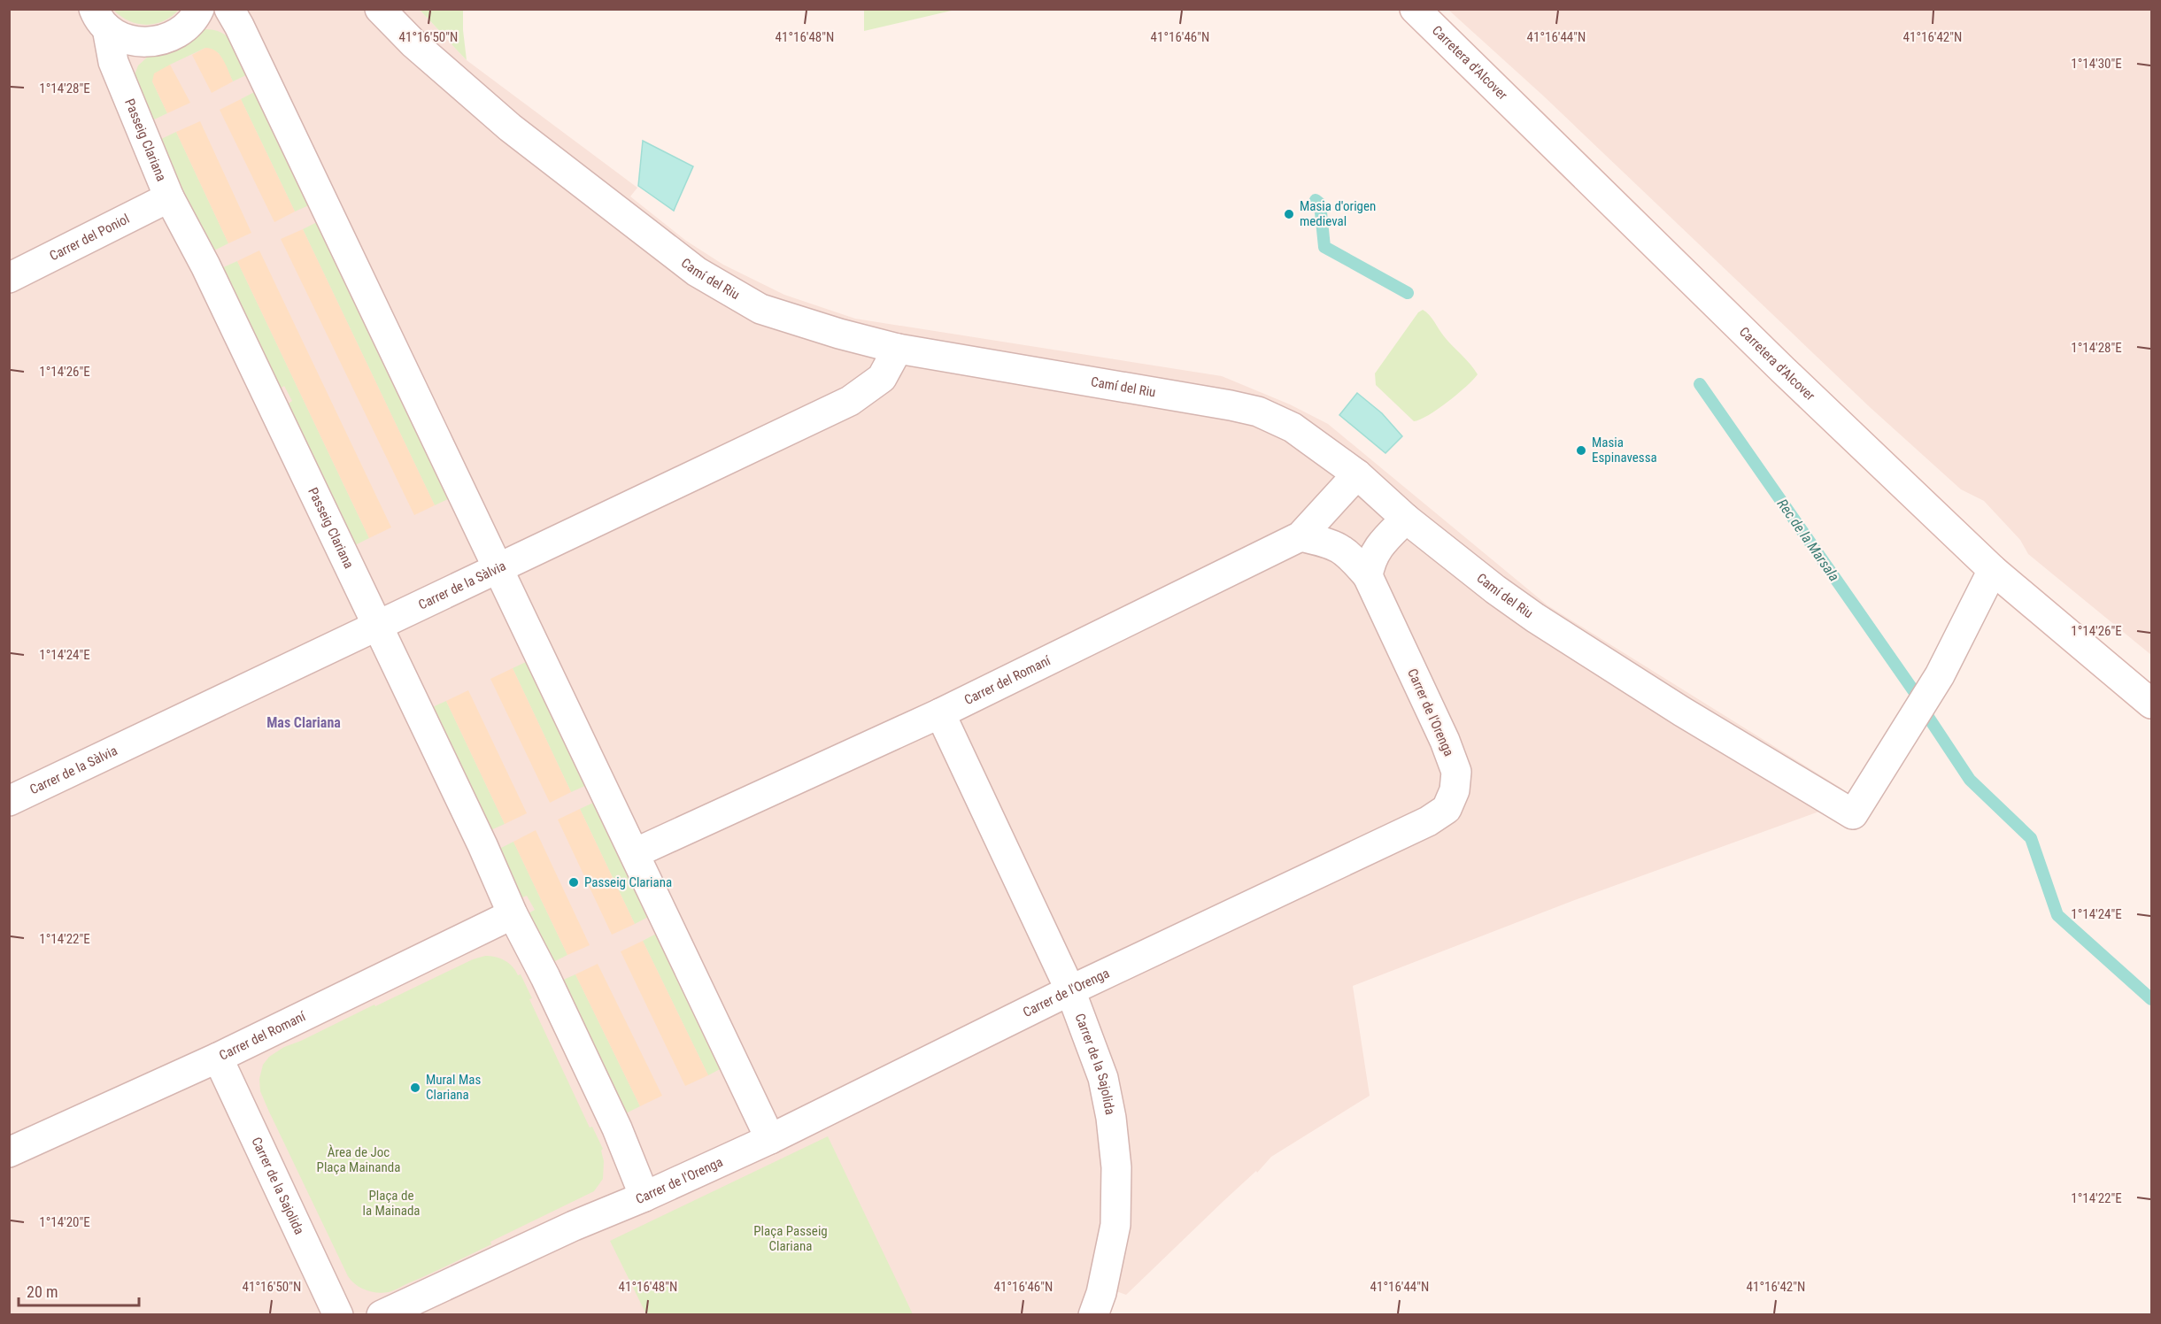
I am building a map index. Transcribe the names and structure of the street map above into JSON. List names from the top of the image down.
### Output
{
  "streets": {
    "street": [
      "Carretera d'Alcover",
      "Passeig Clariana",
      "Carrer del Poniol",
      "Camí del Riu",
      "Carrer de la Sàlvia",
      "Carrer del Romaní",
      "Carrer de l'Orenga",
      "Carrer de la Sajolida"
    ]
  },
  "crossings": [
    ["Carretera d'Alcover", "Camí del Riu"],
    ["Passeig Clariana", "Carrer del Poniol"],
    ["Passeig Clariana", "Carrer de la Sàlvia"],
    ["Passeig Clariana", "Carrer del Romaní"],
    ["Passeig Clariana", "Carrer de l'Orenga"],
    ["Camí del Riu", "Carrer de la Sàlvia"],
    ["Camí del Riu", "Carrer del Romaní"],
    ["Carrer del Romaní", "Carrer de l'Orenga"],
    ["Carrer del Romaní", "Carrer de la Sajolida"],
    ["Carrer de l'Orenga", "Carrer de la Sajolida"]
  ],
  "districts": ["Mas Clariana"],
  "water": ["Rec de la Marsala"],
  "parks": ["Àrea de Joc Plaça Mainanda", "Plaça de la Mainada", "Plaça Passeig Clariana"],
  "places": [
    "Masia d'origen medieval",
    "Masia Espinavessa",
    "Passeig Clariana",
    "Mural Mas Clariana"
  ],
  "scale_bar": "20 m",
  "coordinates": [
    "41°16'50\"N",
    "41°16'48\"N",
    "41°16'46\"N",
    "41°16'44\"N",
    "41°16'42\"N",
    "1°14'30\"E",
    "1°14'28\"E",
    "1°14'26\"E",
    "1°14'24\"E",
    "1°14'22\"E",
    "1°14'20\"E"
  ]
}
